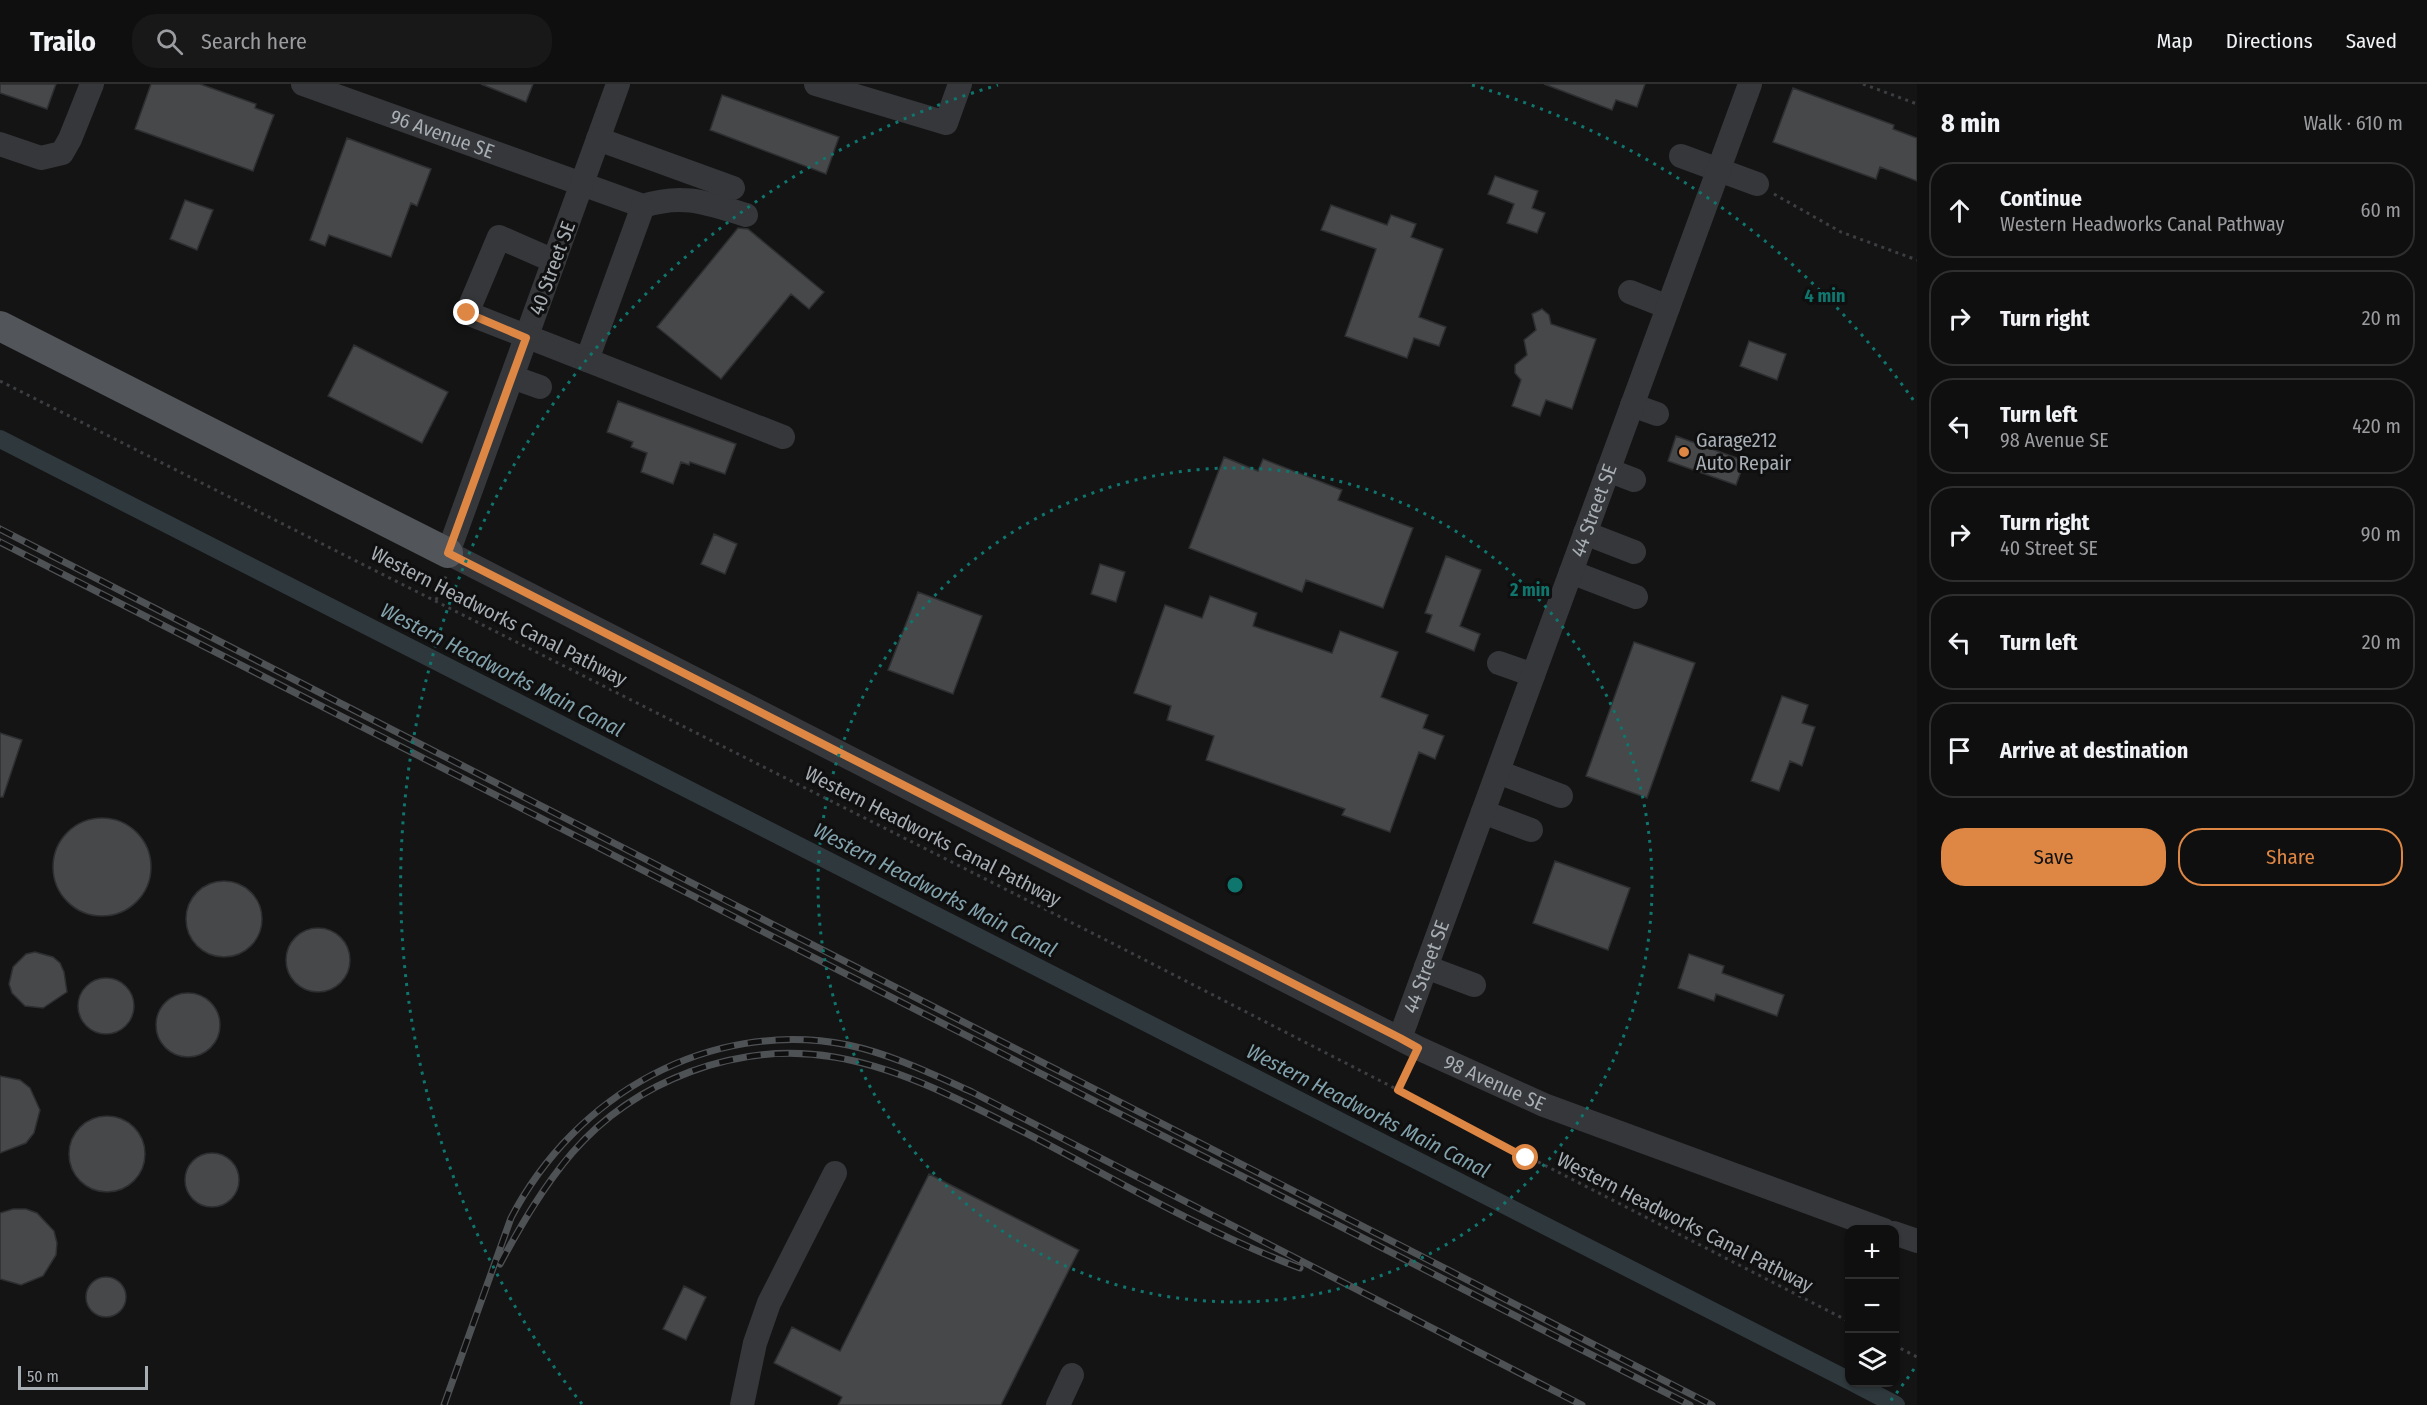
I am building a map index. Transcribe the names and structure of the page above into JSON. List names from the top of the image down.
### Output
{
  "streets": {
    "street": [
      "96 Avenue SE",
      "40 Street SE",
      "44 Street SE",
      "98 Avenue SE"
    ],
    "path": ["Western Headworks Canal Pathway"]
  },
  "crossings": [
    ["96 Avenue SE", "40 Street SE"],
    ["40 Street SE", "98 Avenue SE"],
    ["44 Street SE", "98 Avenue SE"]
  ],
  "water": ["Western Headworks Main Canal"],
  "places": ["Garage212 Auto Repair"],
  "scale_bar": "50 m",
  "page": {
    "header": "Trailo",
    "search": "Search here",
    "nav": ["Map", "Directions", "Saved"],
    "heading": ["8 min", "Walk · 610 m"],
    "list": [
      ["Continue", "Western Headworks Canal Pathway", "60 m"],
      ["Turn right", "20 m"],
      ["Turn left", "98 Avenue SE", "420 m"],
      ["Turn right", "40 Street SE", "90 m"],
      ["Turn left", "20 m"],
      "Arrive at destination"
    ],
    "buttons": ["Save", "Share"],
    "map_buttons": ["+", "−"],
    "scale": "50 m"
  },
  "rings": ["4 min", "2 min"]
}
